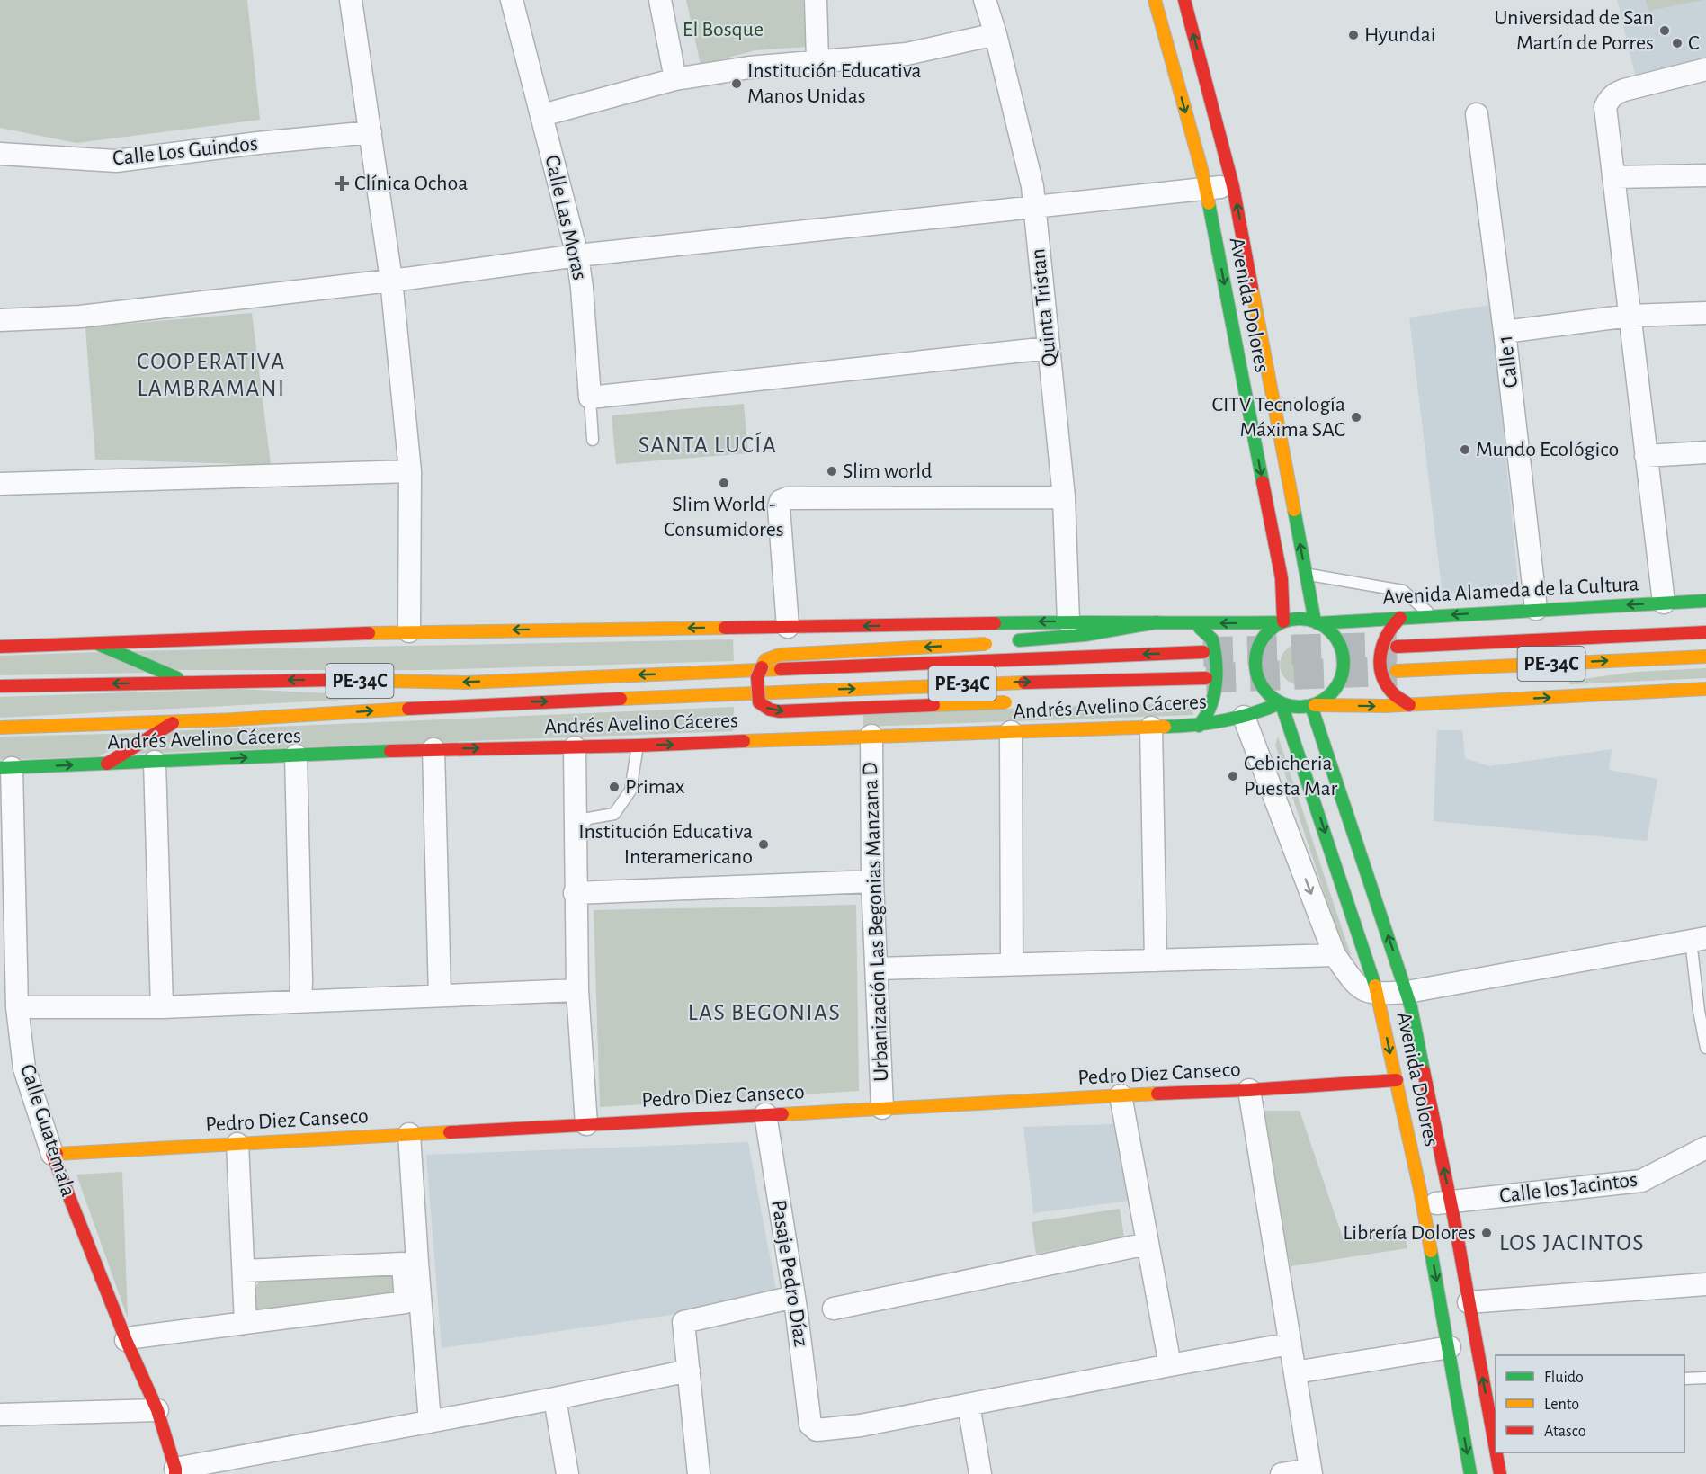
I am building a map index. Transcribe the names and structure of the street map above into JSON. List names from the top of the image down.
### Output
{
  "streets": {
    "main road": [
      "Avenida Dolores",
      "Avenida Alameda de la Cultura",
      "PE-34C",
      "Andrés Avelino Cáceres",
      "Pedro Diez Canseco",
      "Calle Guatemala"
    ],
    "street": [
      "Calle Los Guindos",
      "Calle Las Moras",
      "Quinta Tristan",
      "Calle 1",
      "Urbanización Las Begonias Manzana D",
      "Calle los Jacintos",
      "Pasaje Pedro Díaz"
    ]
  },
  "crossings": [
    ["Avenida Dolores", "Avenida Alameda de la Cultura"],
    ["Avenida Dolores", "Andrés Avelino Cáceres"],
    ["Avenida Dolores", "Pedro Diez Canseco"],
    ["Avenida Dolores", "Calle los Jacintos"],
    ["Calle 1", "Avenida Alameda de la Cultura"],
    ["Avenida Alameda de la Cultura", "Andrés Avelino Cáceres"],
    ["Andrés Avelino Cáceres", "Urbanización Las Begonias Manzana D"],
    ["Andrés Avelino Cáceres", "Calle Guatemala"],
    ["Urbanización Las Begonias Manzana D", "Pedro Diez Canseco"],
    ["Pedro Diez Canseco", "Calle Guatemala"],
    ["Pedro Diez Canseco", "Pasaje Pedro Díaz"]
  ],
  "districts": [
    "COOPERATIVA LAMBRAMANI",
    "SANTA LUCÍA",
    "LAS BEGONIAS",
    "LOS JACINTOS"
  ],
  "parks": ["El Bosque"],
  "places": {
    "other": [
      "Universidad de San Martín de Porres",
      "Hyundai",
      "C",
      "Institución Educativa Manos Unidas",
      "CITV Tecnología Máxima SAC",
      "Mundo Ecológico",
      "Slim world",
      "Slim World - Consumidores",
      "Cebicheria Puesta Mar",
      "Primax",
      "Institución Educativa Interamericano",
      "Librería Dolores"
    ],
    "health": ["Clínica Ochoa"]
  },
  "legend": ["Fluido", "Lento", "Atasco"]
}
